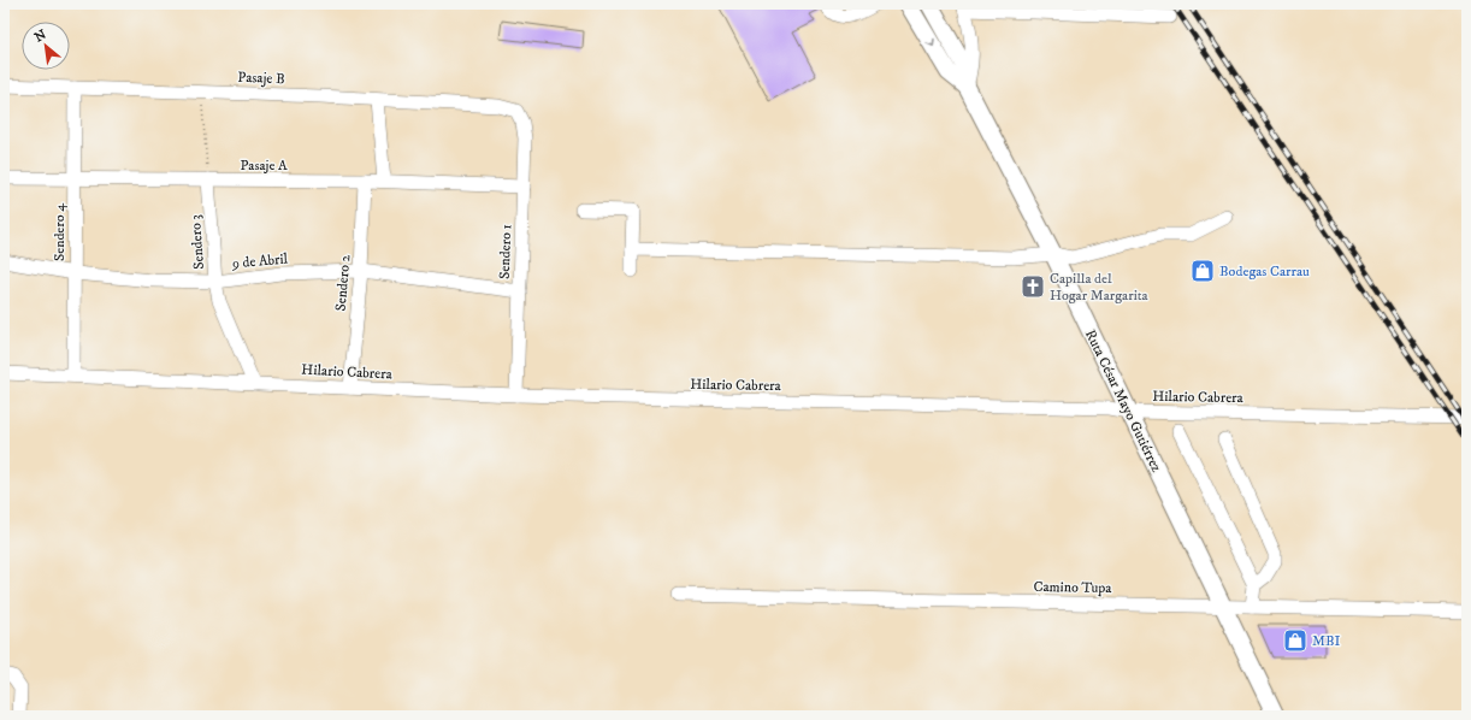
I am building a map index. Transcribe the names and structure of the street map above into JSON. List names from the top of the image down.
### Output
{
  "streets": {
    "main road": ["Ruta César Mayo Gutiérrez"],
    "street": [
      "Pasaje B",
      "Pasaje A",
      "Sendero 4",
      "Sendero 3",
      "Sendero 1",
      "9 de Abril",
      "Sendero 2",
      "Hilario Cabrera",
      "Camino Tupa"
    ]
  },
  "crossings": [
    ["Pasaje B", "Sendero 4"],
    ["Pasaje B", "Sendero 1"],
    ["Pasaje A", "Sendero 4"],
    ["Pasaje A", "Sendero 3"],
    ["Pasaje A", "Sendero 1"],
    ["Pasaje A", "Sendero 2"],
    ["Sendero 4", "9 de Abril"],
    ["Sendero 4", "Hilario Cabrera"],
    ["Sendero 3", "9 de Abril"],
    ["Sendero 3", "Hilario Cabrera"],
    ["Sendero 1", "9 de Abril"],
    ["Sendero 1", "Hilario Cabrera"],
    ["9 de Abril", "Sendero 2"],
    ["Sendero 2", "Hilario Cabrera"],
    ["Hilario Cabrera", "Ruta César Mayo Gutiérrez"],
    ["Ruta César Mayo Gutiérrez", "Camino Tupa"]
  ],
  "places": {
    "shop": ["Bodegas Carrau", "MBI"],
    "church": ["Capilla del Hogar Margarita"]
  },
  "north": "top left"
}
